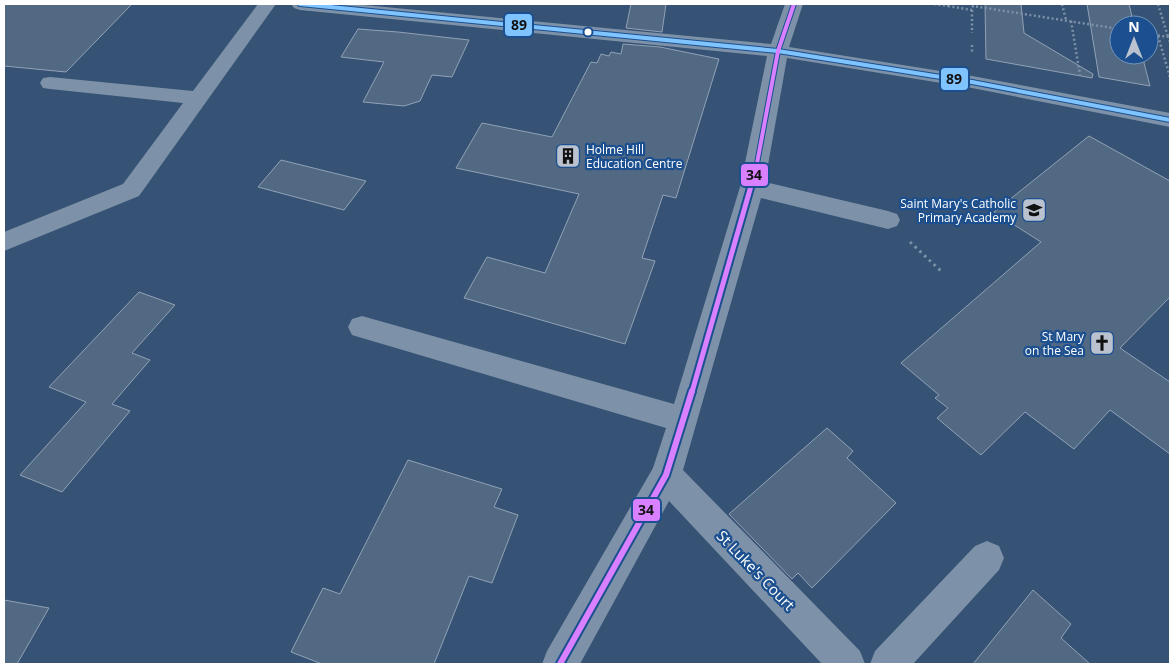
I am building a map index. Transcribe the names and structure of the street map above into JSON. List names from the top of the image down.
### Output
{
  "streets": {
    "street": ["St Luke's Court"]
  },
  "places": {
    "building": ["Holme Hill Education Centre"],
    "school or university": ["Saint Mary's Catholic Primary Academy"],
    "church": ["St Mary on the Sea"]
  },
  "lines": ["transit line 89", "transit line 34"],
  "north": "top"
}
